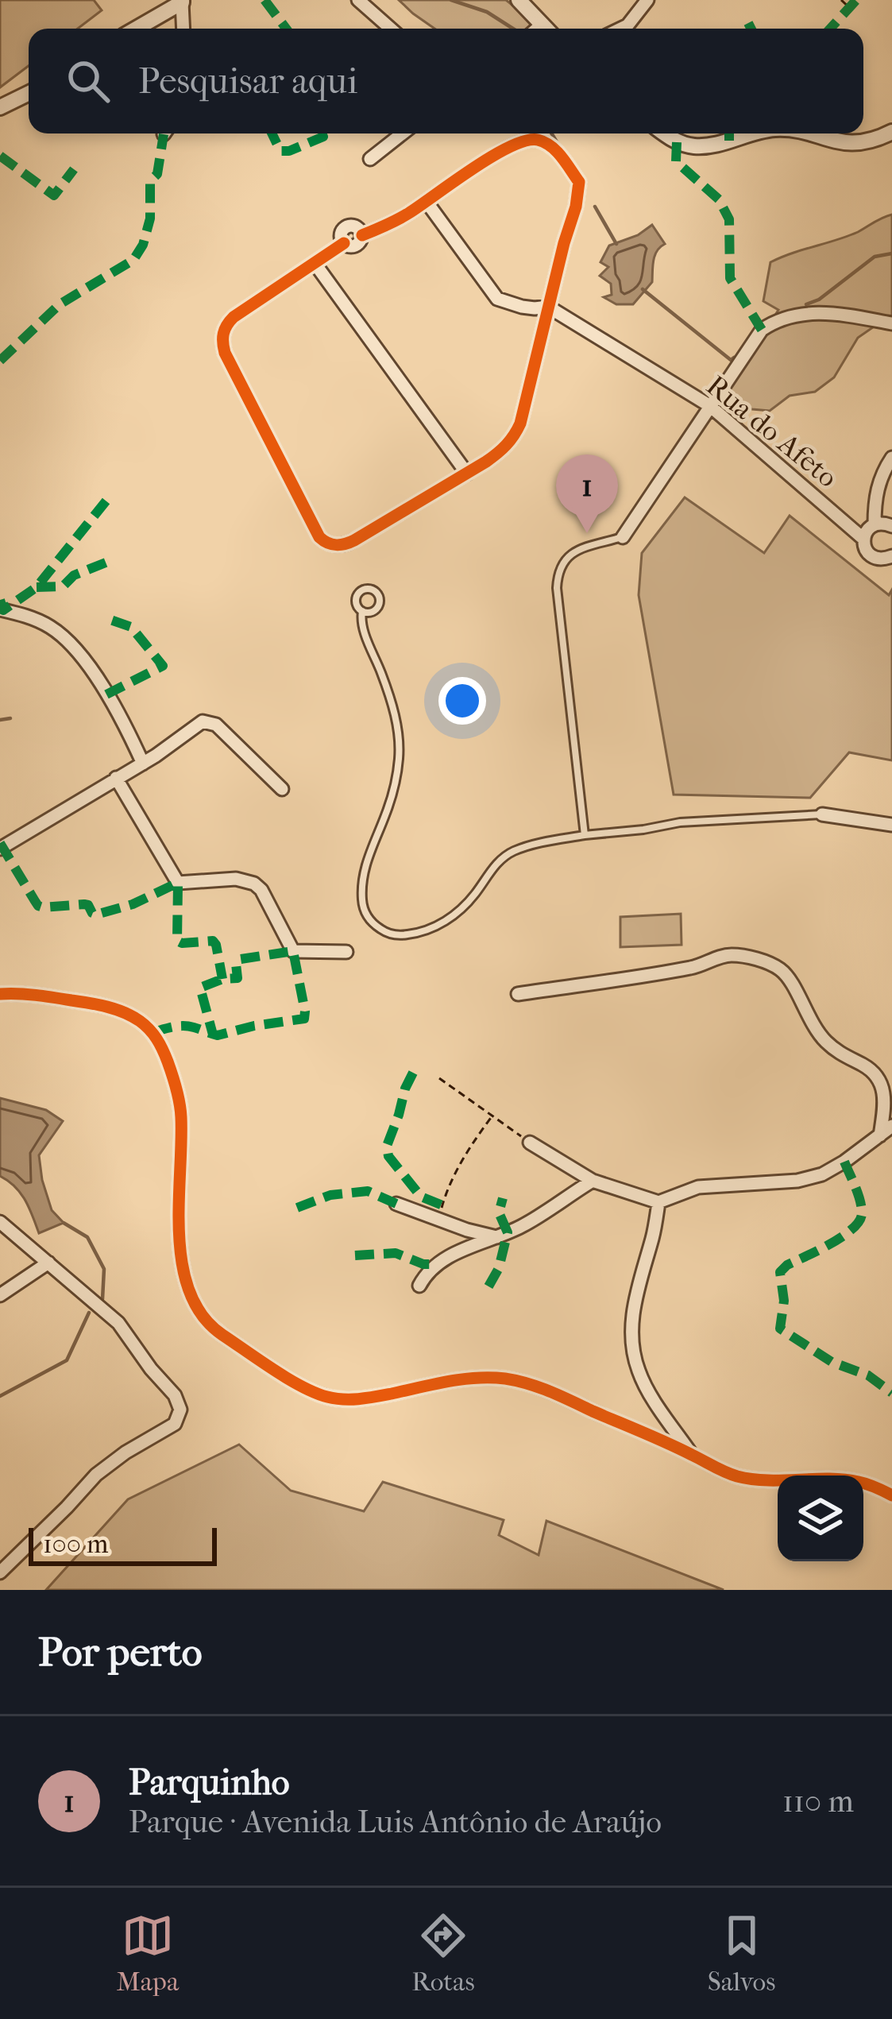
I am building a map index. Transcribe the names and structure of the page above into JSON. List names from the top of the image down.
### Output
{
  "streets": {
    "street": ["Rua do Afeto"]
  },
  "scale_bar": "100 m",
  "page": {
    "search": "Pesquisar aqui",
    "pins": "1",
    "scale": "100 m",
    "heading": "Por perto",
    "list": [
      {
        "mark": "1",
        "name": "Parquinho",
        "note": "Parque · Avenida Luis Antônio de Araújo",
        "value": "110 m"
      }
    ],
    "nav": ["Mapa", "Rotas", "Salvos"]
  }
}
